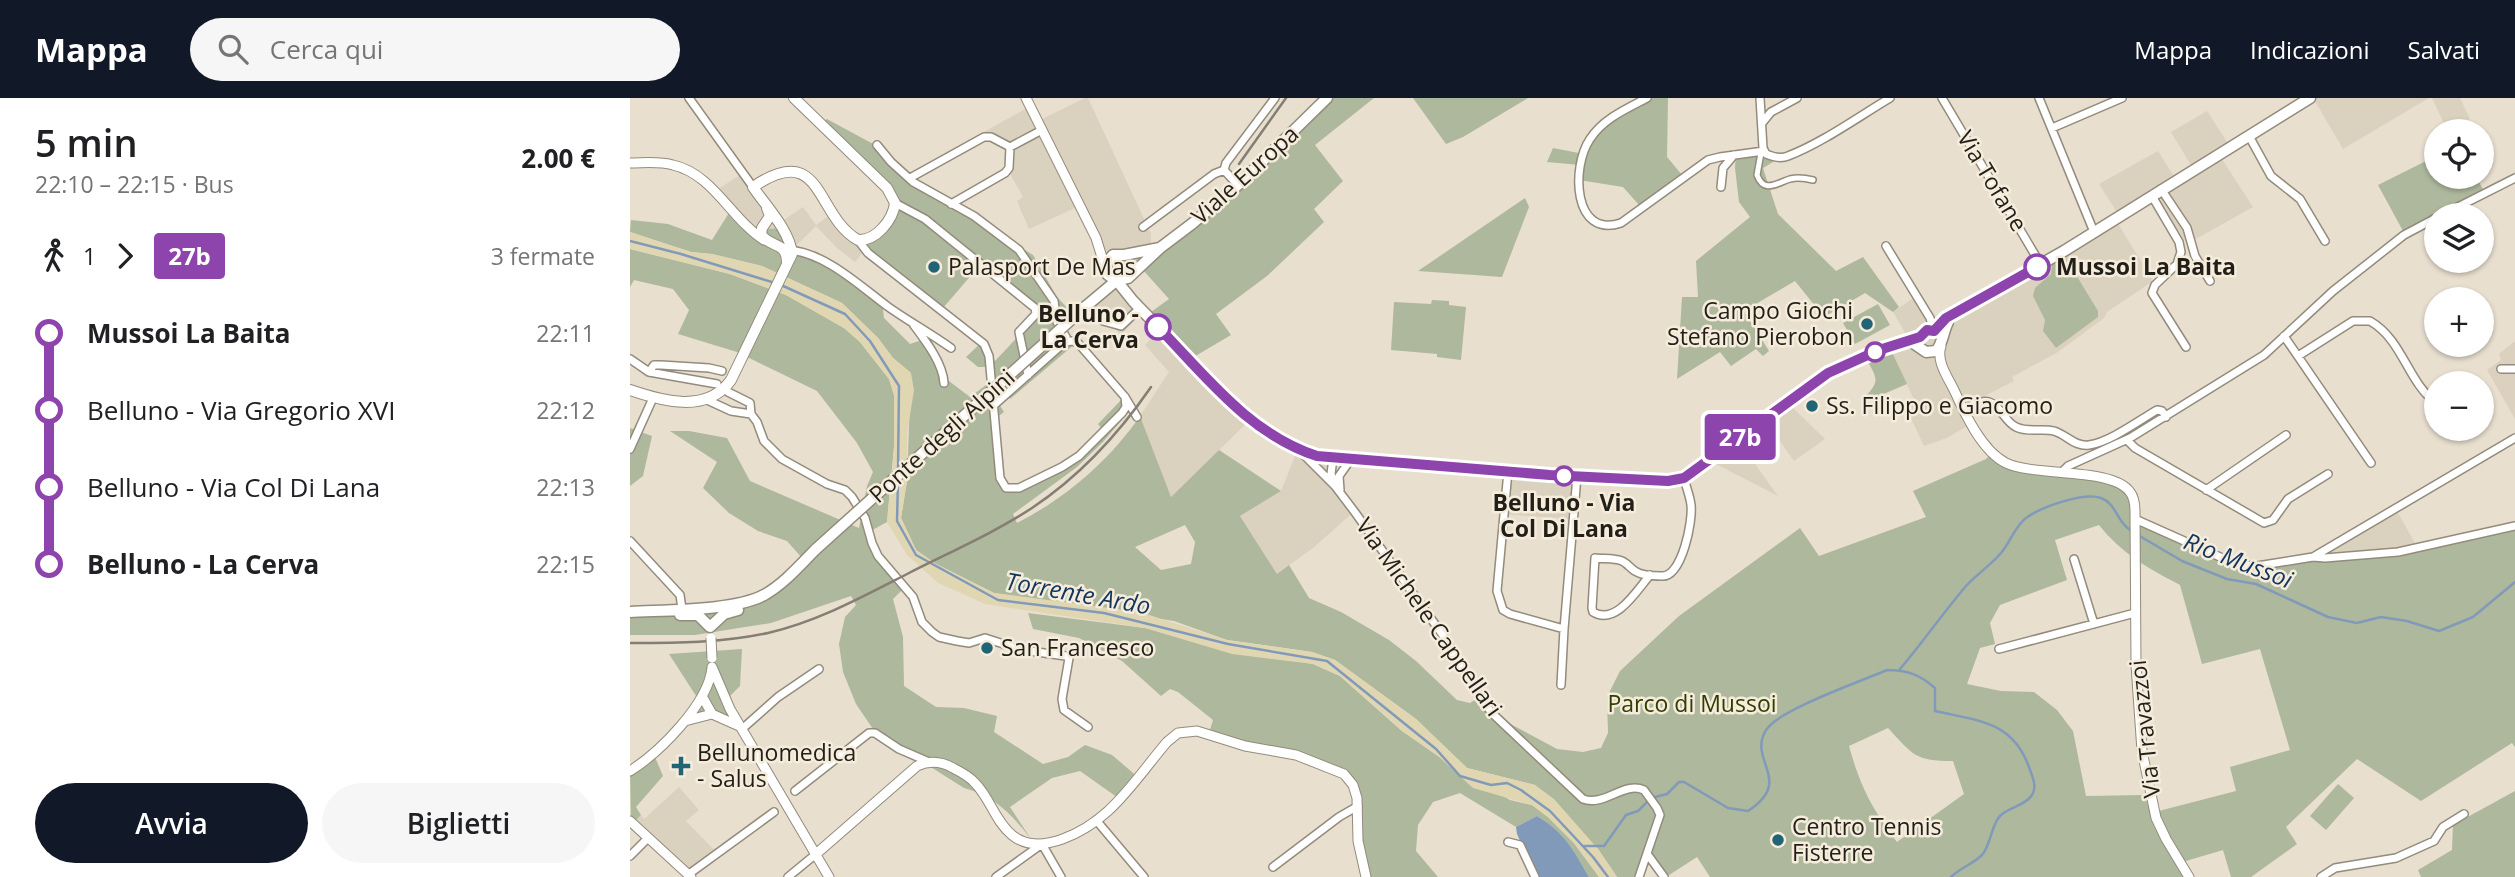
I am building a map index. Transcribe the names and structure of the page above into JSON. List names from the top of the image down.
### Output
{
  "streets": {
    "main road": ["Viale Europa", "Ponte degli Alpini"],
    "street": ["Via Tofane", "Via Michele Cappellari", "Via Travazzoi"]
  },
  "crossings": [
    ["Viale Europa", "Ponte degli Alpini"]
  ],
  "water": ["Rio Mussoi", "Torrente Ardo"],
  "parks": ["Parco di Mussoi"],
  "places": {
    "other": [
      "Palasport De Mas",
      "Mussoi La Baita",
      "Campo Giochi Stefano Pierobon",
      "Belluno - La Cerva",
      "Ss. Filippo e Giacomo",
      "Belluno - Via Col Di Lana",
      "San Francesco",
      "Centro Tennis Fisterre"
    ],
    "health": ["Bellunomedica - Salus"]
  },
  "lines": ["bus line 27b"],
  "page": {
    "header": "Mappa",
    "search": "Cerca qui",
    "nav": ["Mappa", "Indicazioni", "Salvati"],
    "heading": ["5 min", "22:10 – 22:15 · Bus", "2.00 €"],
    "on_map": "27b",
    "map_buttons": ["+", "−"],
    "legs": ["1", "27b", "3 fermate"],
    "list": [
      {
        "name": "Mussoi La Baita",
        "value": "22:11"
      },
      {
        "name": "Belluno - Via Gregorio XVI",
        "value": "22:12"
      },
      {
        "name": "Belluno - Via Col Di Lana",
        "value": "22:13"
      },
      {
        "name": "Belluno - La Cerva",
        "value": "22:15"
      }
    ],
    "buttons": ["Avvia", "Biglietti"]
  }
}
